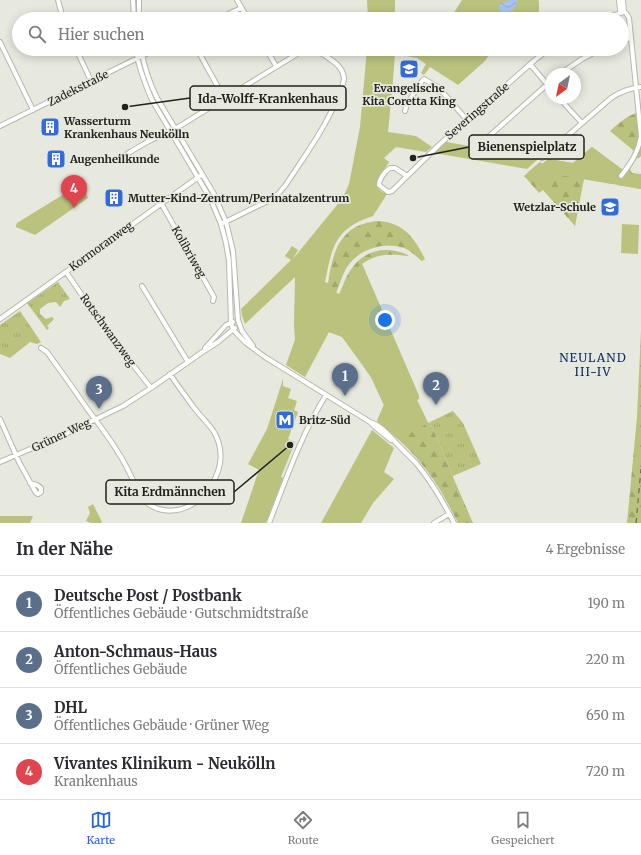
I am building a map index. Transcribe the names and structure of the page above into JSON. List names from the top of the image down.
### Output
{
  "streets": {
    "street": [
      "Zadekstraße",
      "Severingstraße",
      "Kormoranweg",
      "Kolibriweg",
      "Rotschwanzweg",
      "Grüner Weg"
    ]
  },
  "crossings": [
    ["Kormoranweg", "Kolibriweg"],
    ["Kormoranweg", "Rotschwanzweg"],
    ["Rotschwanzweg", "Grüner Weg"]
  ],
  "districts": ["NEULAND III-IV"],
  "places": {
    "school or university": ["Evangelische Kita Coretta King", "Wetzlar-Schule"],
    "other": ["Ida-Wolff-Krankenhaus", "Bienenspielplatz", "Kita Erdmännchen"],
    "building": ["Wasserturm Krankenhaus Neukölln", "Augenheilkunde", "Mutter-Kind-Zentrum/Perinatalzentrum"],
    "metro station": ["Britz-Süd"]
  },
  "north": "bottom left",
  "page": {
    "search": "Hier suchen",
    "pins": [
      "4",
      "1",
      "2",
      "3"
    ],
    "heading": ["In der Nähe", "4 Ergebnisse"],
    "list": [
      {
        "mark": "1",
        "name": "Deutsche Post / Postbank",
        "note": "Öffentliches Gebäude · Gutschmidtstraße",
        "value": "190 m"
      },
      {
        "mark": "2",
        "name": "Anton-Schmaus-Haus",
        "note": "Öffentliches Gebäude",
        "value": "220 m"
      },
      {
        "mark": "3",
        "name": "DHL",
        "note": "Öffentliches Gebäude · Grüner Weg",
        "value": "650 m"
      },
      {
        "mark": "4",
        "name": "Vivantes Klinikum - Neukölln",
        "note": "Krankenhaus",
        "value": "720 m"
      }
    ],
    "nav": ["Karte", "Route", "Gespeichert"]
  }
}
